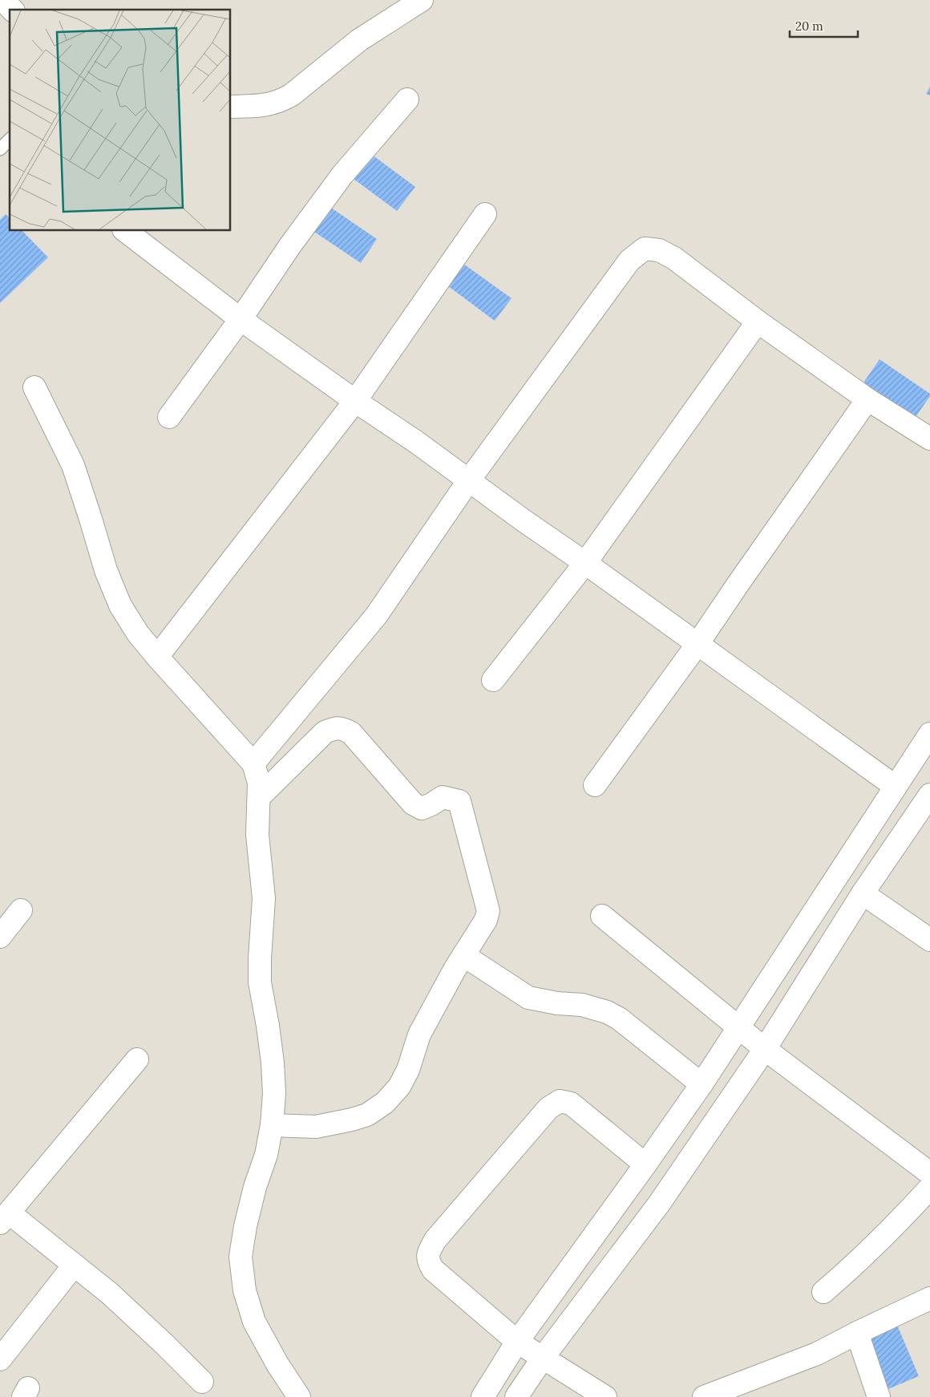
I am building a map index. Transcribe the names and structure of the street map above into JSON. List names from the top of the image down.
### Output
{
  "scale_bar": "20 m"
}
